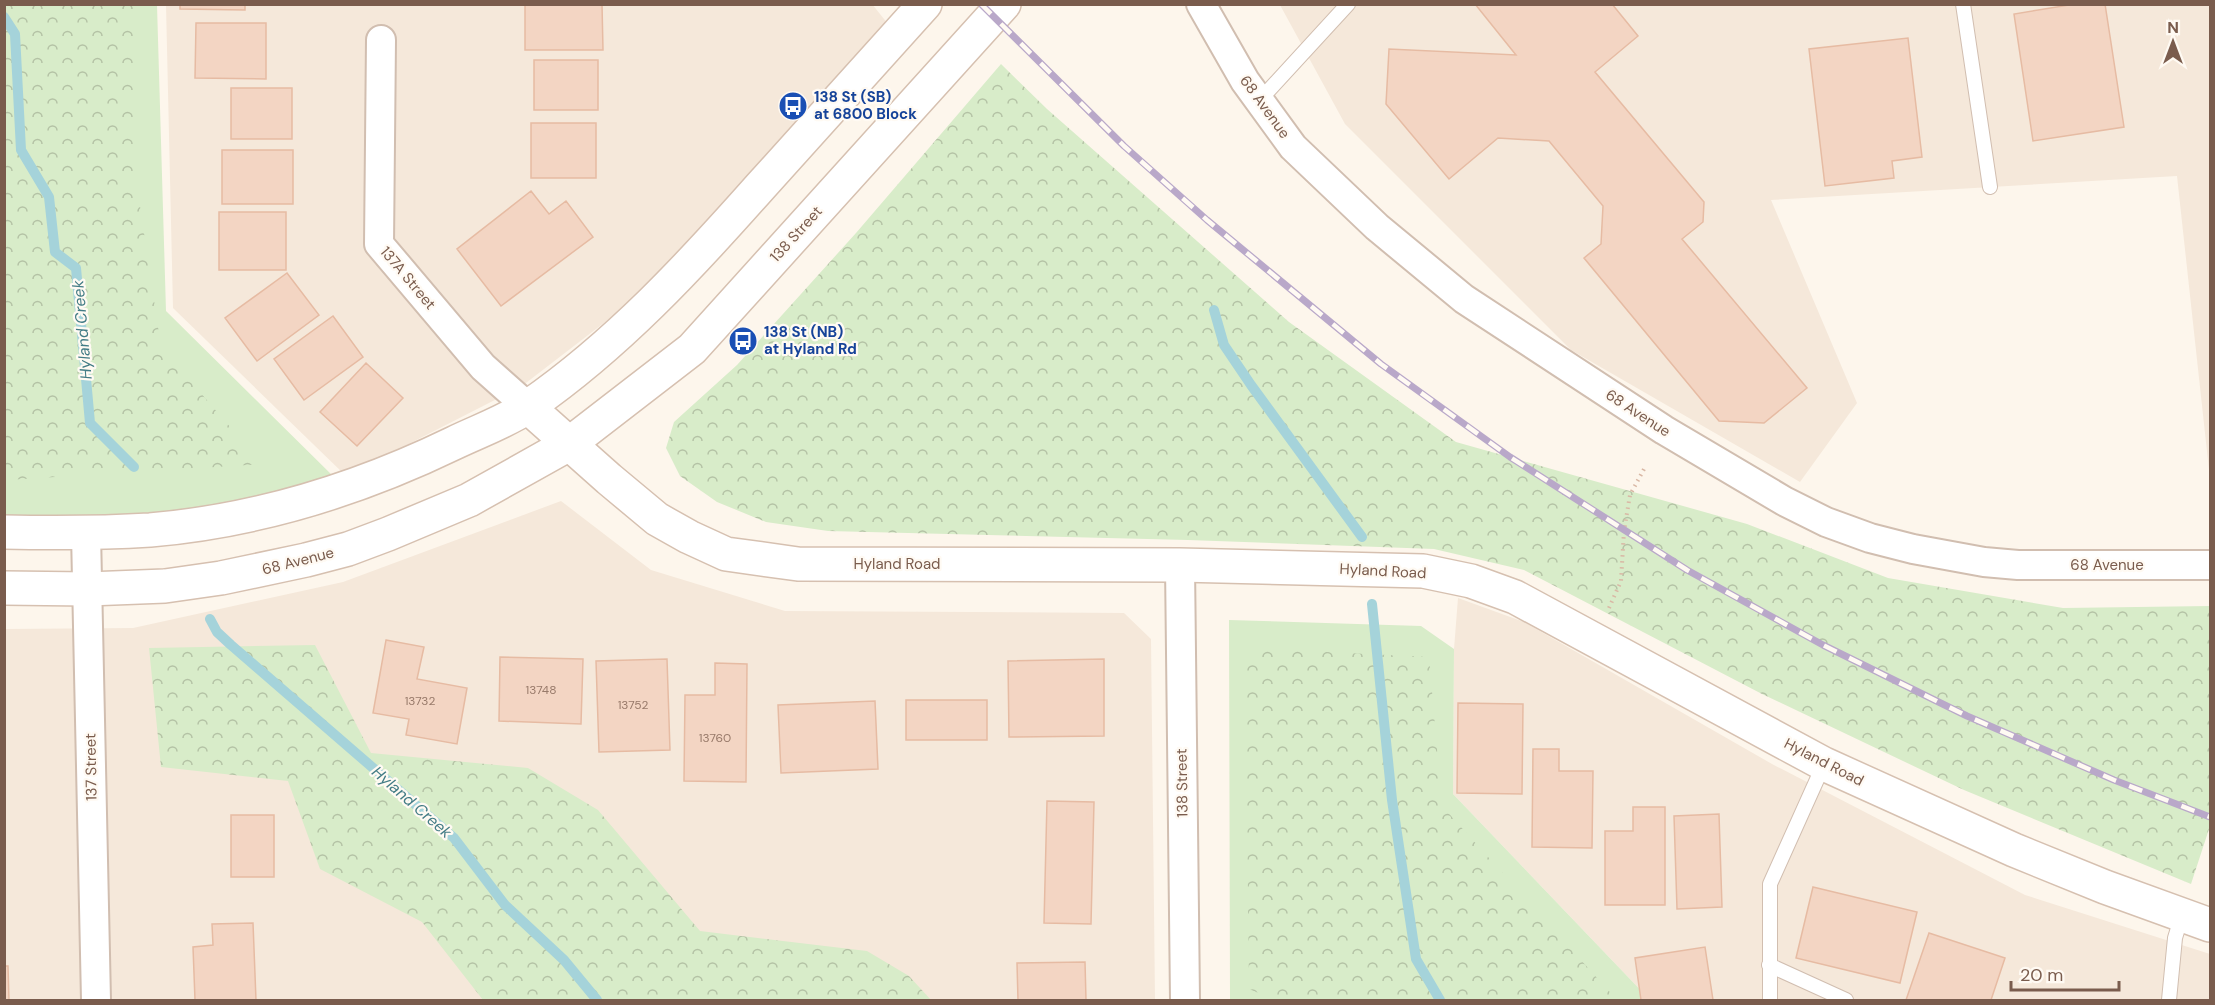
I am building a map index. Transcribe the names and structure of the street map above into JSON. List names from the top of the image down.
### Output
{
  "streets": {
    "main road": ["68 Avenue", "138 Street", "Hyland Road"],
    "street": ["137A Street", "137 Street"]
  },
  "crossings": [
    ["68 Avenue", "138 Street"],
    ["68 Avenue", "Hyland Road"],
    ["68 Avenue", "137 Street"],
    ["138 Street", "Hyland Road"],
    ["137A Street", "Hyland Road"]
  ],
  "water": ["Hyland Creek"],
  "places": {
    "bus stop": ["138 St (SB) at 6800 Block", "138 St (NB) at Hyland Rd"]
  },
  "house_numbers": [
    "13748",
    "13732",
    "13752",
    "13760"
  ],
  "scale_bar": "20 m",
  "north": "top"
}
